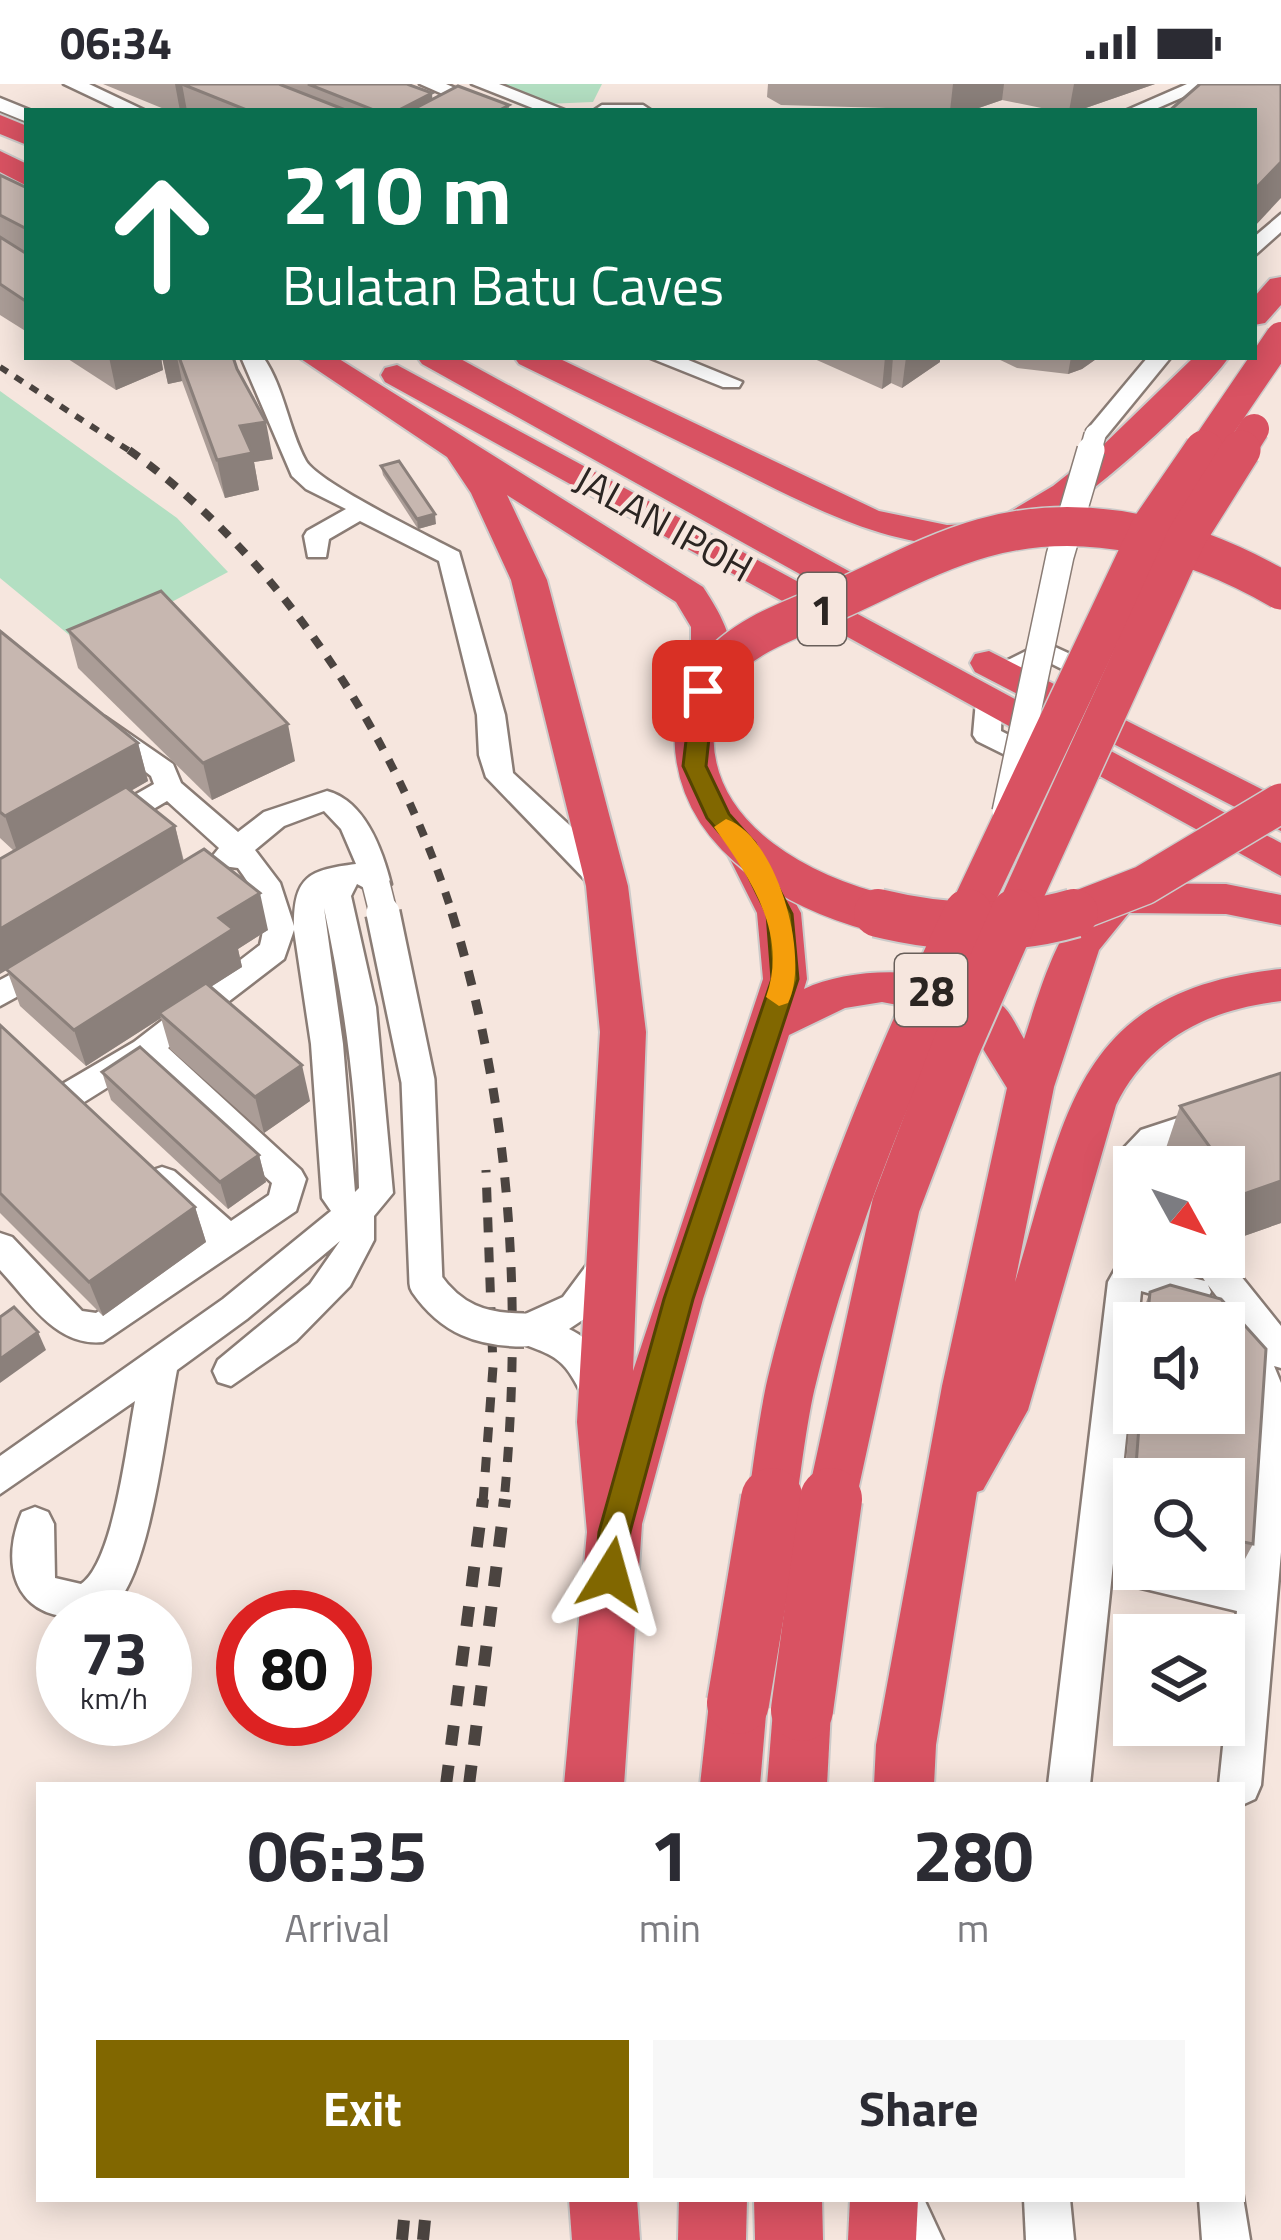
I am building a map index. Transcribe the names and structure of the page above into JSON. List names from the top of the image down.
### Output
{
  "streets": {
    "highway": ["JALAN IPOH", "1", "28"]
  },
  "north": "bottom right",
  "page": {
    "status": "06:34",
    "turn": ["210 m", "Bulatan Batu Caves"],
    "speed": "73 km/h",
    "limit": "80",
    "eta": [
      "06:35",
      "Arrival",
      "1",
      "min",
      "280",
      "m"
    ],
    "buttons": ["Exit", "Share"]
  }
}
